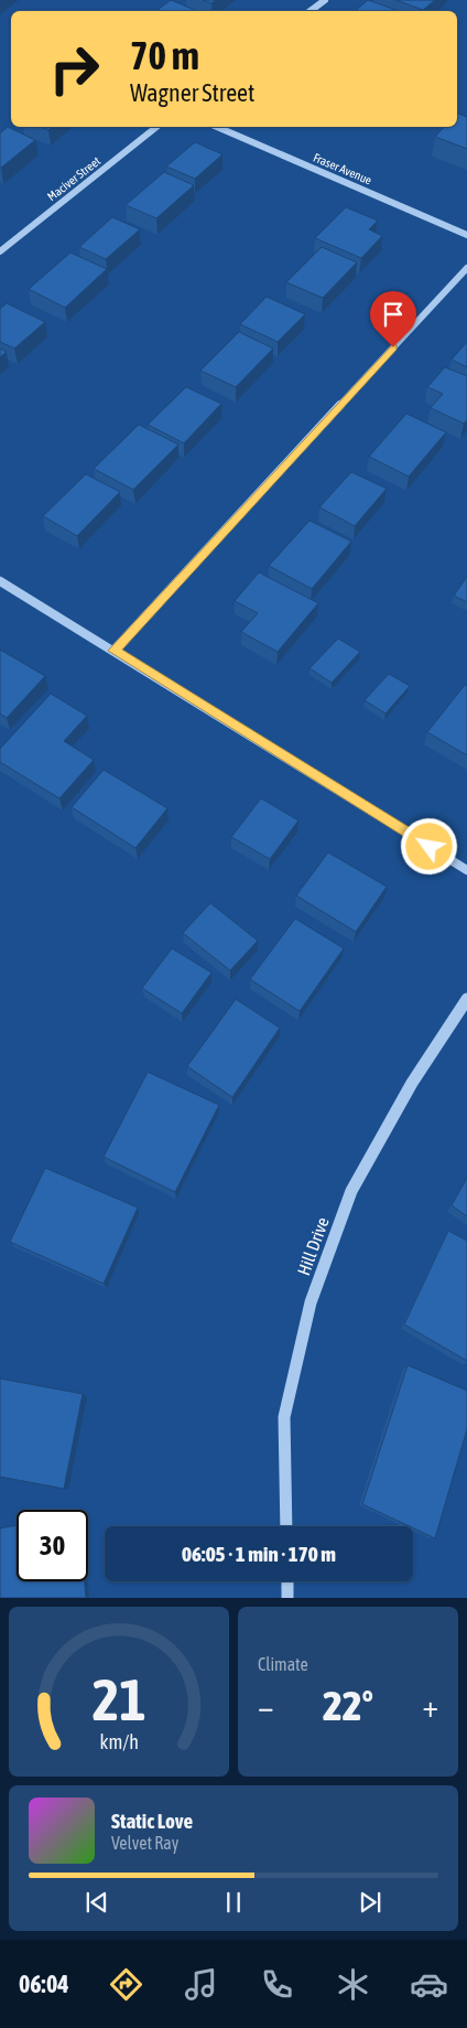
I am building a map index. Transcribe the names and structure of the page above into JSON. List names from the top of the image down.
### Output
{
  "streets": {
    "street": ["Fraser Avenue", "Maciver Street", "Hill Drive"]
  },
  "page": {
    "turn": ["70 m", "Wagner Street"],
    "limit": "30",
    "trip": "06:05 · 1 min · 170 m",
    "tile": "Climate",
    "heat": ["−", "22°", "+"],
    "song": ["Static Love", "Velvet Ray"],
    "tabs": "06:04",
    "gauge": ["21", "km/h"]
  }
}
